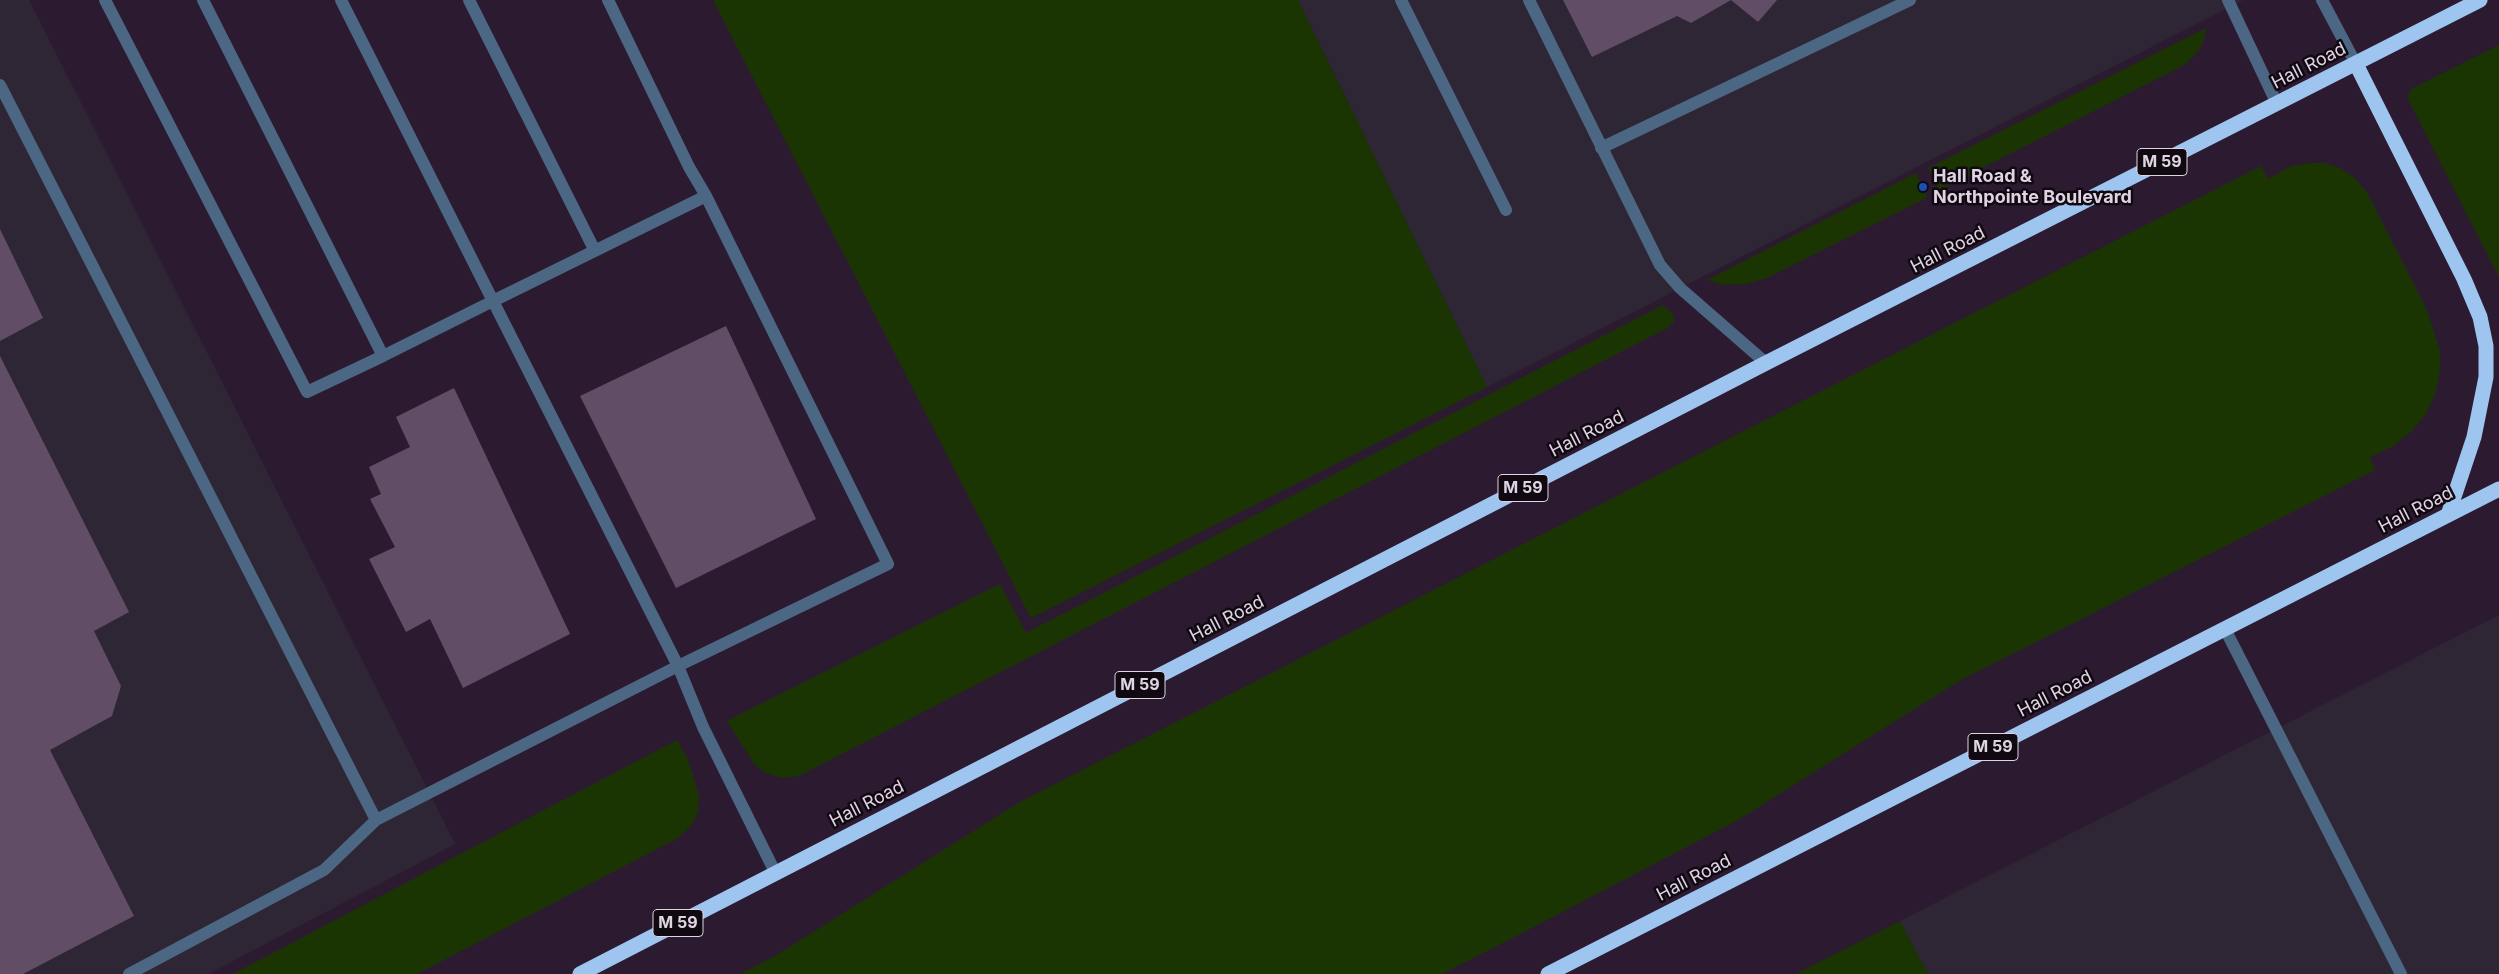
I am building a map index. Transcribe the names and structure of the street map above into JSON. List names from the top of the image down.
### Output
{
  "streets": {
    "highway": ["Hall Road", "M 59"]
  },
  "places": ["Hall Road & Northpointe Boulevard"]
}
